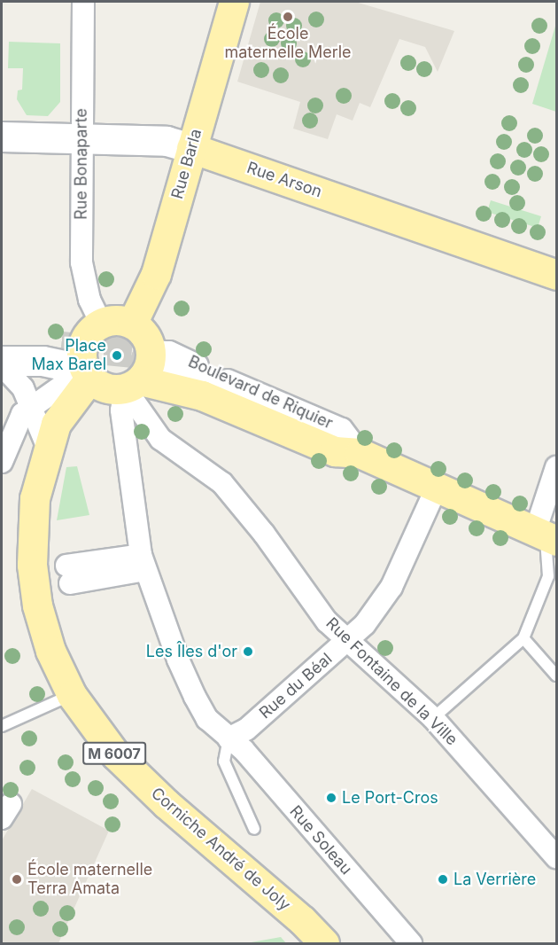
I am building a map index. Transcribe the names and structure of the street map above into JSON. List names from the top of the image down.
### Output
{
  "streets": {
    "main road": [
      "Rue Barla",
      "Rue Arson",
      "Boulevard de Riquier",
      "M 6007",
      "Corniche André de Joly"
    ],
    "street": [
      "Rue Bonaparte",
      "Rue Fontaine de la Ville",
      "Rue du Béal",
      "Rue Soleau"
    ]
  },
  "crossings": [
    ["Rue Bonaparte", "Rue Barla"],
    ["Rue Bonaparte", "Rue Arson"],
    ["Rue Bonaparte", "Boulevard de Riquier"],
    ["Rue Bonaparte", "Rue Fontaine de la Ville"],
    ["Rue Bonaparte", "Rue Soleau"],
    ["Rue Bonaparte", "Corniche André de Joly"],
    ["Rue Barla", "Rue Arson"],
    ["Rue Barla", "Boulevard de Riquier"],
    ["Rue Barla", "Rue Fontaine de la Ville"],
    ["Rue Barla", "Rue Soleau"],
    ["Rue Barla", "Corniche André de Joly"],
    ["Boulevard de Riquier", "Rue Fontaine de la Ville"],
    ["Boulevard de Riquier", "Rue du Béal"],
    ["Boulevard de Riquier", "Rue Soleau"],
    ["Boulevard de Riquier", "Corniche André de Joly"],
    ["Rue Fontaine de la Ville", "Rue du Béal"],
    ["Rue Fontaine de la Ville", "Rue Soleau"],
    ["Rue Fontaine de la Ville", "Corniche André de Joly"],
    ["Rue du Béal", "Rue Soleau"],
    ["Rue Soleau", "Corniche André de Joly"]
  ],
  "places": [
    "École maternelle Merle",
    "Place Max Barel",
    "Les Îles d'or",
    "Le Port-Cros",
    "École maternelle Terra Amata",
    "La Verrière"
  ]
}
